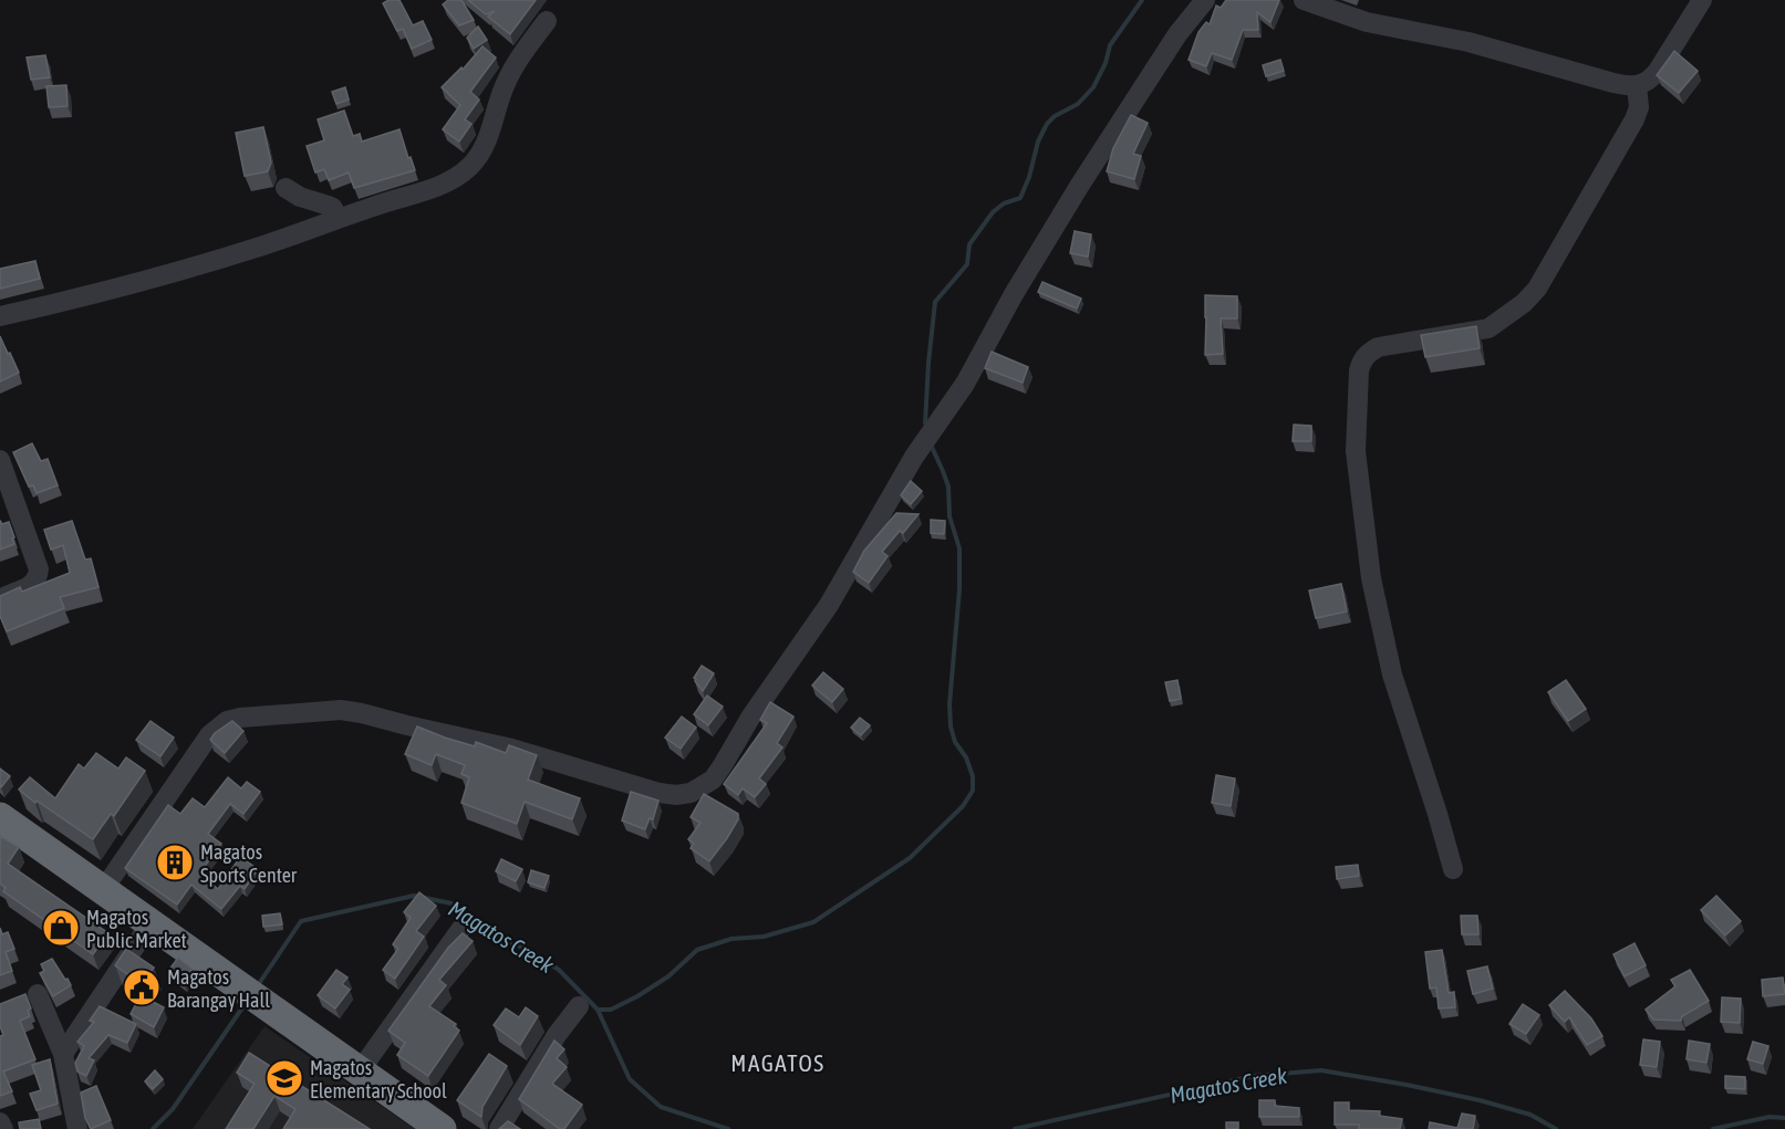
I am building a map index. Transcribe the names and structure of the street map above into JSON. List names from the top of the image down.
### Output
{
  "districts": ["MAGATOS"],
  "water": ["Magatos Creek"],
  "places": {
    "building": ["Magatos Sports Center"],
    "shop": ["Magatos Public Market"],
    "public building": ["Magatos Barangay Hall"],
    "school or university": ["Magatos Elementary School"]
  }
}
